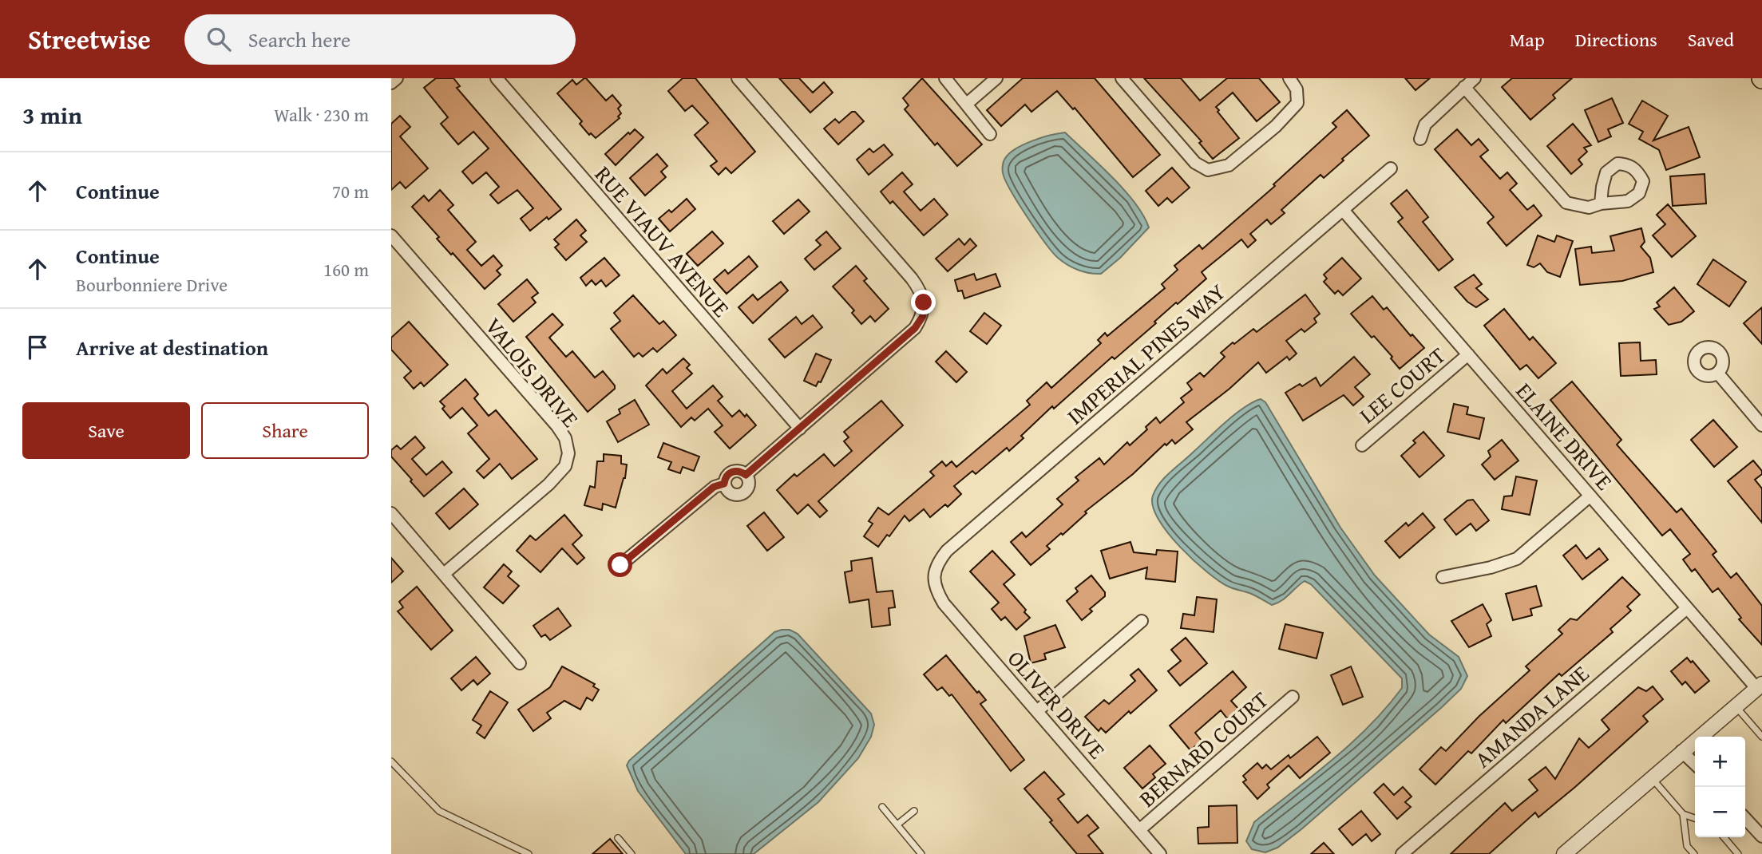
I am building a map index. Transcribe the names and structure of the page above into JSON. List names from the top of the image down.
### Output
{
  "streets": {
    "street": [
      "RUE VIAUV AVENUE",
      "IMPERIAL PINES WAY",
      "VALOIS DRIVE",
      "LEE COURT",
      "ELAINE DRIVE",
      "OLIVER DRIVE",
      "AMANDA LANE",
      "BERNARD COURT"
    ]
  },
  "crossings": [
    ["IMPERIAL PINES WAY", "ELAINE DRIVE"],
    ["IMPERIAL PINES WAY", "OLIVER DRIVE"],
    ["LEE COURT", "ELAINE DRIVE"],
    ["ELAINE DRIVE", "AMANDA LANE"],
    ["OLIVER DRIVE", "BERNARD COURT"]
  ],
  "page": {
    "header": "Streetwise",
    "search": "Search here",
    "nav": ["Map", "Directions", "Saved"],
    "heading": ["3 min", "Walk · 230 m"],
    "list": [
      ["Continue", "70 m"],
      ["Continue", "Bourbonniere Drive", "160 m"],
      "Arrive at destination"
    ],
    "buttons": ["Save", "Share"],
    "map_buttons": ["+", "−"]
  }
}
